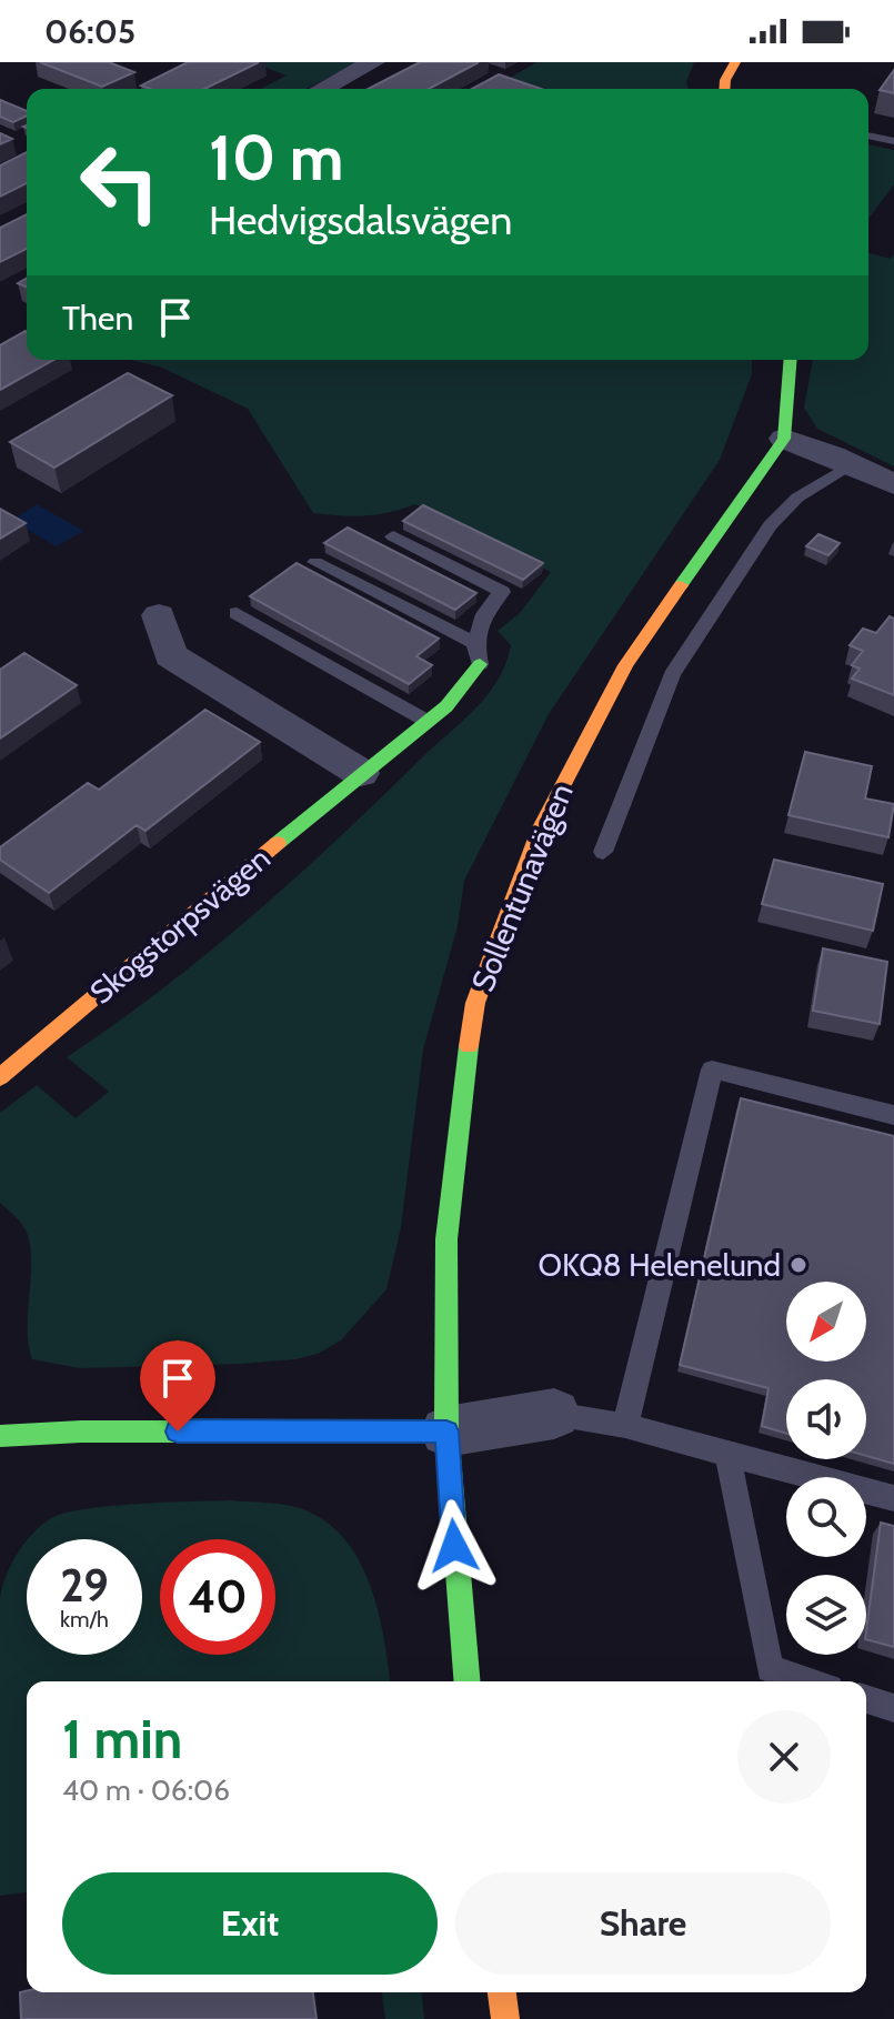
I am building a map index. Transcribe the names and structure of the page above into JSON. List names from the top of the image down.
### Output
{
  "streets": {
    "street": ["Sollentunavägen", "Skogstorpsvägen"]
  },
  "places": ["OKQ8 Helenelund"],
  "north": "bottom left",
  "page": {
    "status": "06:05",
    "turn": ["10 m", "Hedvigsdalsvägen"],
    "then": "Then",
    "speed": "29 km/h",
    "limit": "40",
    "heading": ["1 min", "40 m · 06:06"],
    "buttons": ["Exit", "Share"]
  }
}
